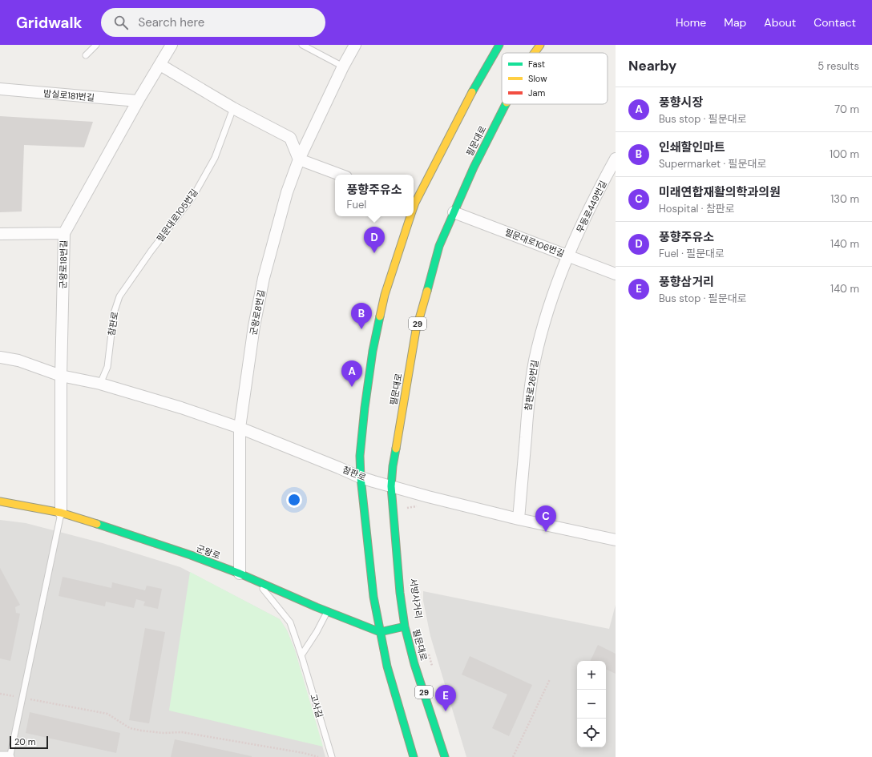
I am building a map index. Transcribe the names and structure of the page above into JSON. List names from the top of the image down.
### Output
{
  "streets": {
    "main road": ["필문대로", "29", "군왕로"],
    "street": [
      "밤실로181번길",
      "무등로449번길",
      "필문대로106번길",
      "군왕로18번길",
      "군왕로8번길",
      "참판로",
      "참판로26번길"
    ],
    "lane": ["필문대로105번길", "고사길"]
  },
  "crossings": [
    ["밤실로181번길", "군왕로18번길"],
    ["필문대로", "필문대로106번길"],
    ["필문대로", "참판로"],
    ["무등로449번길", "필문대로106번길"],
    ["무등로449번길", "참판로26번길"],
    ["필문대로105번길", "참판로"],
    ["필문대로106번길", "참판로26번길"],
    ["군왕로18번길", "참판로"],
    ["군왕로18번길", "군왕로"],
    ["군왕로8번길", "참판로"],
    ["군왕로8번길", "군왕로"],
    ["참판로", "참판로26번길"],
    ["군왕로", "고사길"]
  ],
  "legend": ["Fast", "Slow", "Jam"],
  "scale_bar": "20 m",
  "page": {
    "header": "Gridwalk",
    "search": "Search here",
    "nav": [
      "Home",
      "Map",
      "About",
      "Contact"
    ],
    "heading": ["Nearby", "5 results"],
    "list": [
      {
        "mark": "A",
        "name": "풍향시장",
        "note": "Bus stop · 필문대로",
        "value": "70 m"
      },
      {
        "mark": "B",
        "name": "인쇄할인마트",
        "note": "Supermarket · 필문대로",
        "value": "100 m"
      },
      {
        "mark": "C",
        "name": "미래연합재활의학과의원",
        "note": "Hospital · 참판로",
        "value": "130 m"
      },
      {
        "mark": "D",
        "name": "풍향주유소",
        "note": "Fuel · 필문대로",
        "value": "140 m"
      },
      {
        "mark": "E",
        "name": "풍향삼거리",
        "note": "Bus stop · 필문대로",
        "value": "140 m"
      }
    ],
    "popup": ["풍향주유소", "Fuel"],
    "pins": [
      "D",
      "B",
      "A",
      "C",
      "E"
    ],
    "map_buttons": ["+", "−"],
    "scale": "20 m"
  }
}
